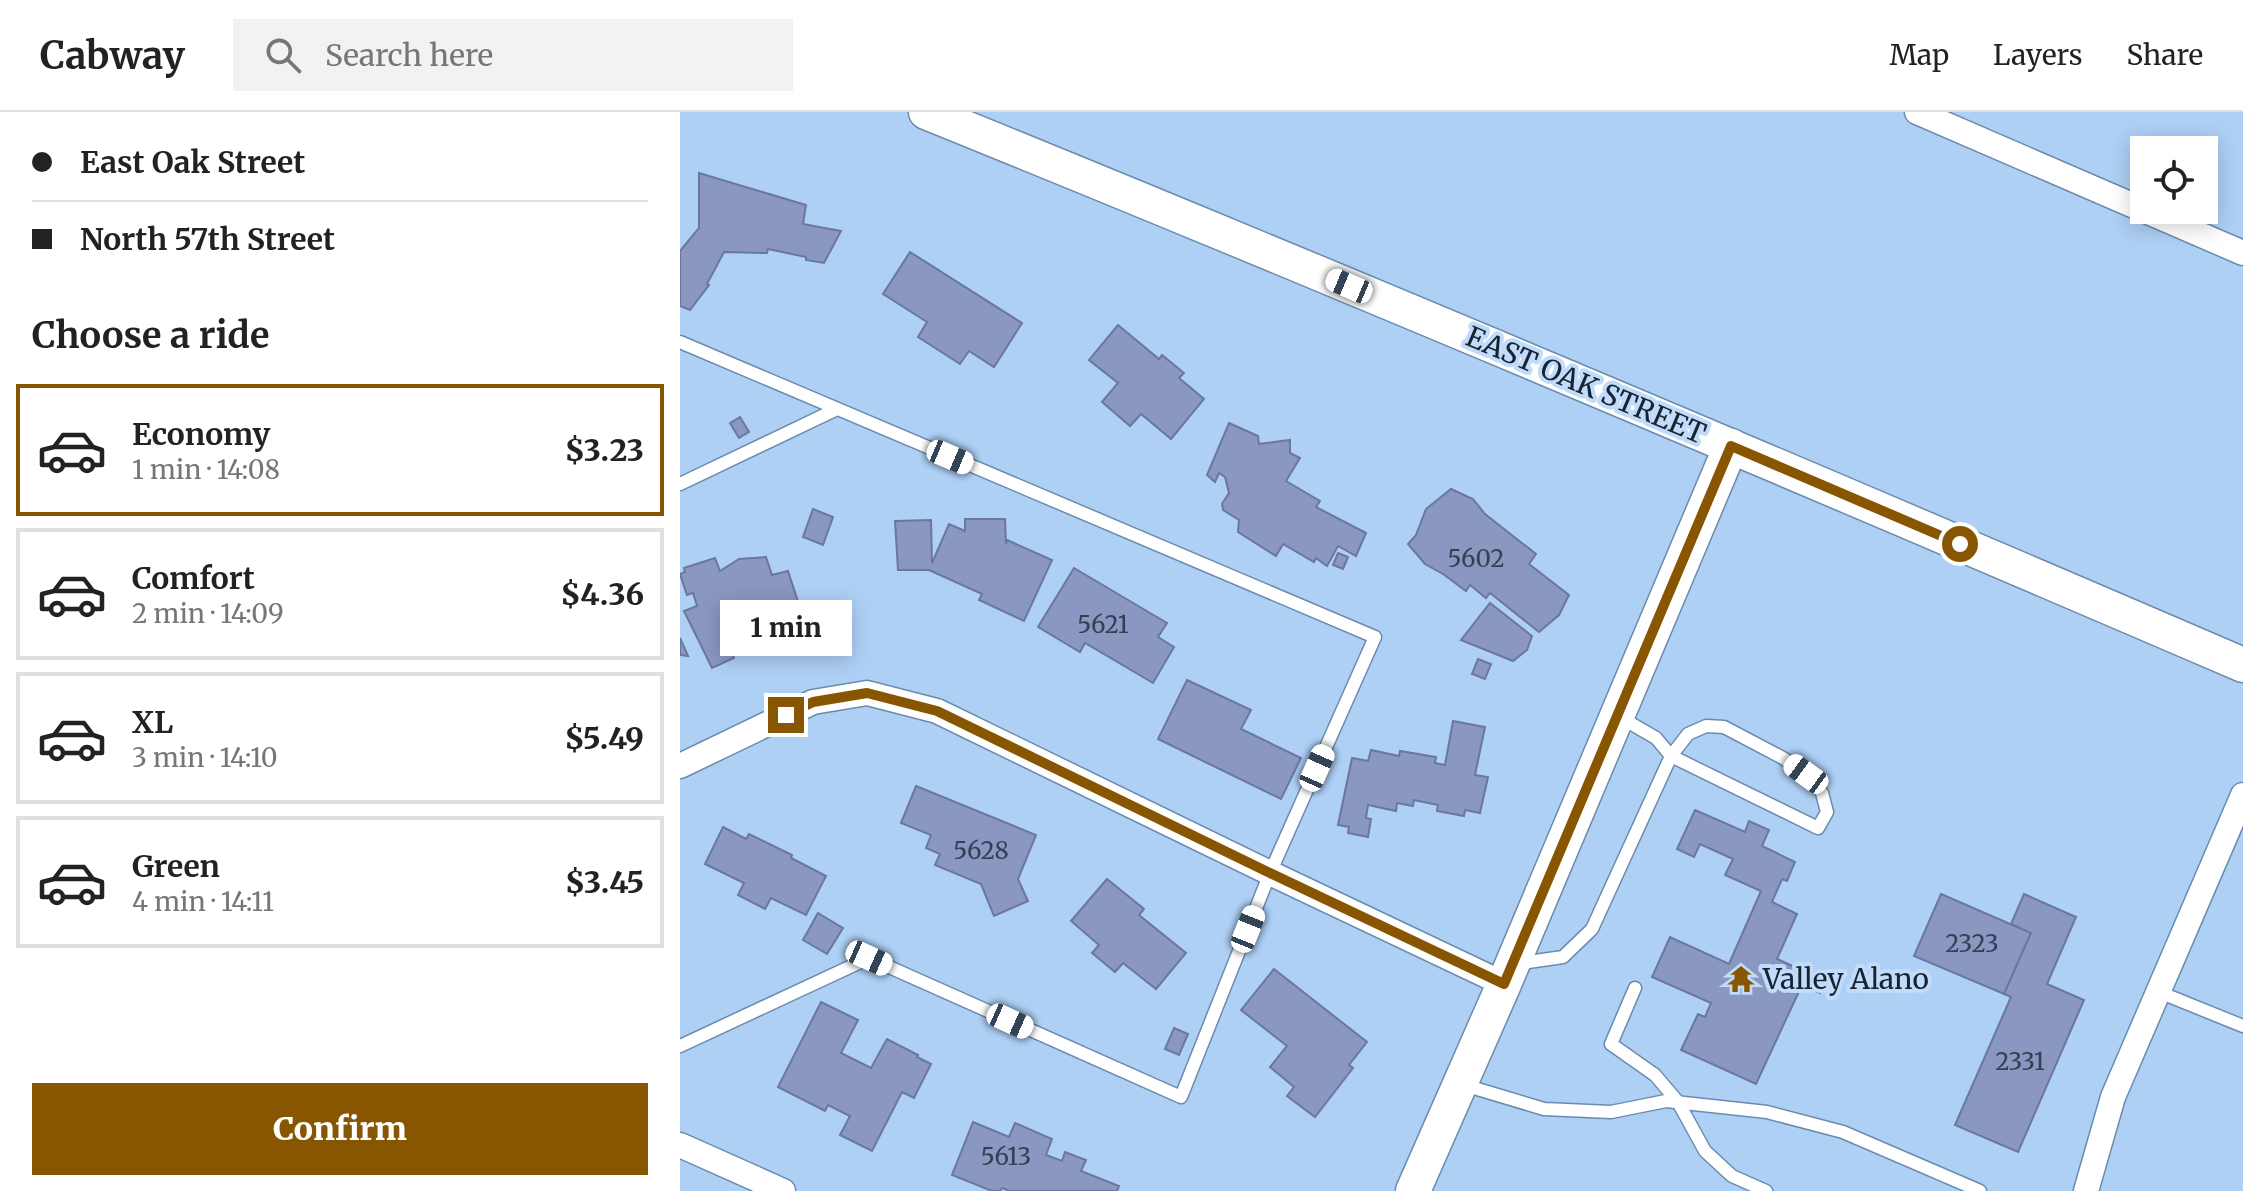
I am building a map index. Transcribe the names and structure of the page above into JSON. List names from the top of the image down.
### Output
{
  "streets": {
    "street": ["EAST OAK STREET"]
  },
  "places": {
    "temple": ["Valley Alano"]
  },
  "house_numbers": [
    "5602",
    "5621",
    "5628",
    "2323",
    "2331",
    "5613"
  ],
  "page": {
    "header": "Cabway",
    "search": "Search here",
    "nav": ["Map", "Layers", "Share"],
    "banner": ["East Oak Street", "North 57th Street"],
    "heading": "Choose a ride",
    "list": [
      {
        "name": "Economy",
        "note": "1 min · 14:08",
        "value": "$3.23"
      },
      {
        "name": "Comfort",
        "note": "2 min · 14:09",
        "value": "$4.36"
      },
      {
        "name": "XL",
        "note": "3 min · 14:10",
        "value": "$5.49"
      },
      {
        "name": "Green",
        "note": "4 min · 14:11",
        "value": "$3.45"
      }
    ],
    "bubble": "1 min",
    "buttons": "Confirm"
  }
}
